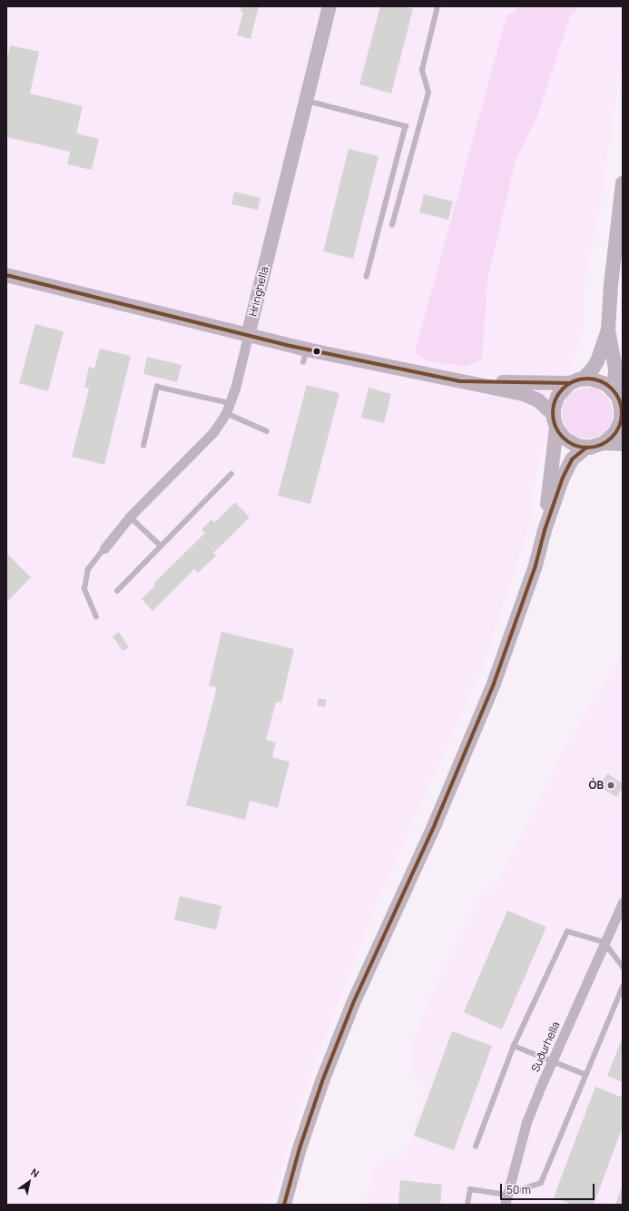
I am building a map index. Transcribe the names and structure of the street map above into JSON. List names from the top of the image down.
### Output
{
  "streets": {
    "main road": ["Hringhella"],
    "street": ["Suðurhella"]
  },
  "places": ["ÓB"],
  "scale_bar": "50 m",
  "north": "top right"
}
